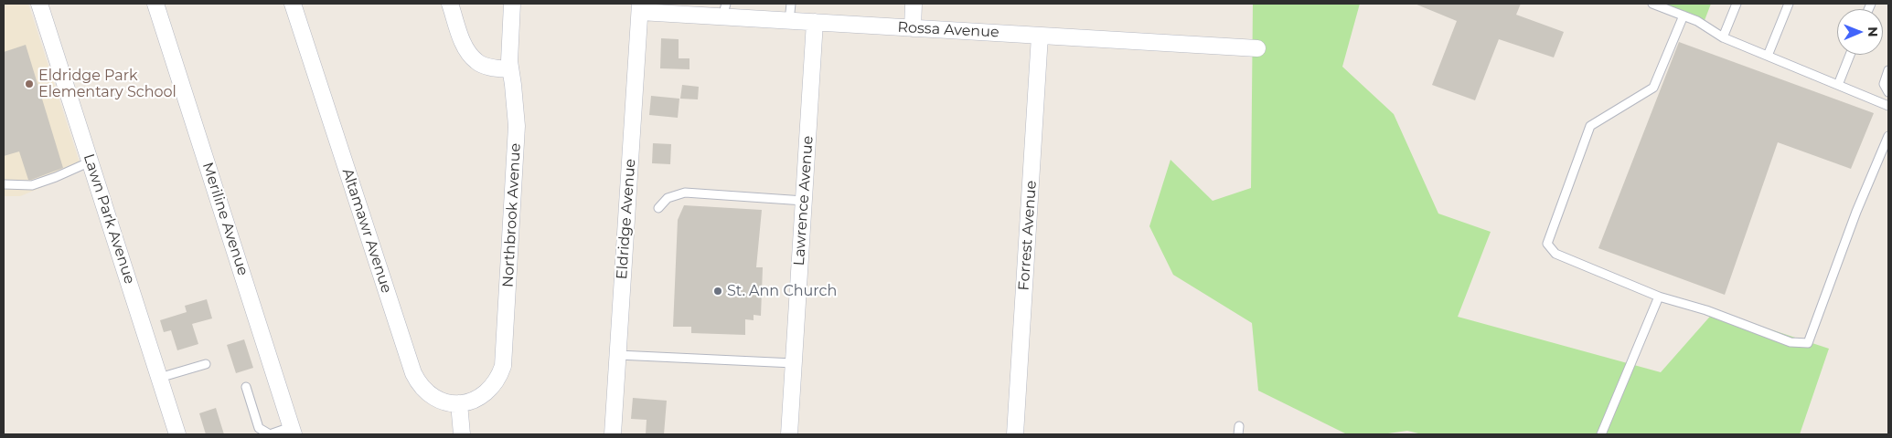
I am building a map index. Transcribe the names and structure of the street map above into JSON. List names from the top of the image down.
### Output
{
  "streets": {
    "street": [
      "Rossa Avenue",
      "Lawrence Avenue",
      "Northbrook Avenue",
      "Lawn Park Avenue",
      "Meriline Avenue",
      "Eldridge Avenue",
      "Altamawr Avenue",
      "Forrest Avenue"
    ]
  },
  "crossings": [
    ["Rossa Avenue", "Lawrence Avenue"],
    ["Rossa Avenue", "Eldridge Avenue"],
    ["Rossa Avenue", "Forrest Avenue"],
    ["Northbrook Avenue", "Altamawr Avenue"]
  ],
  "places": ["Eldridge Park Elementary School", "St. Ann Church"],
  "north": "right"
}
